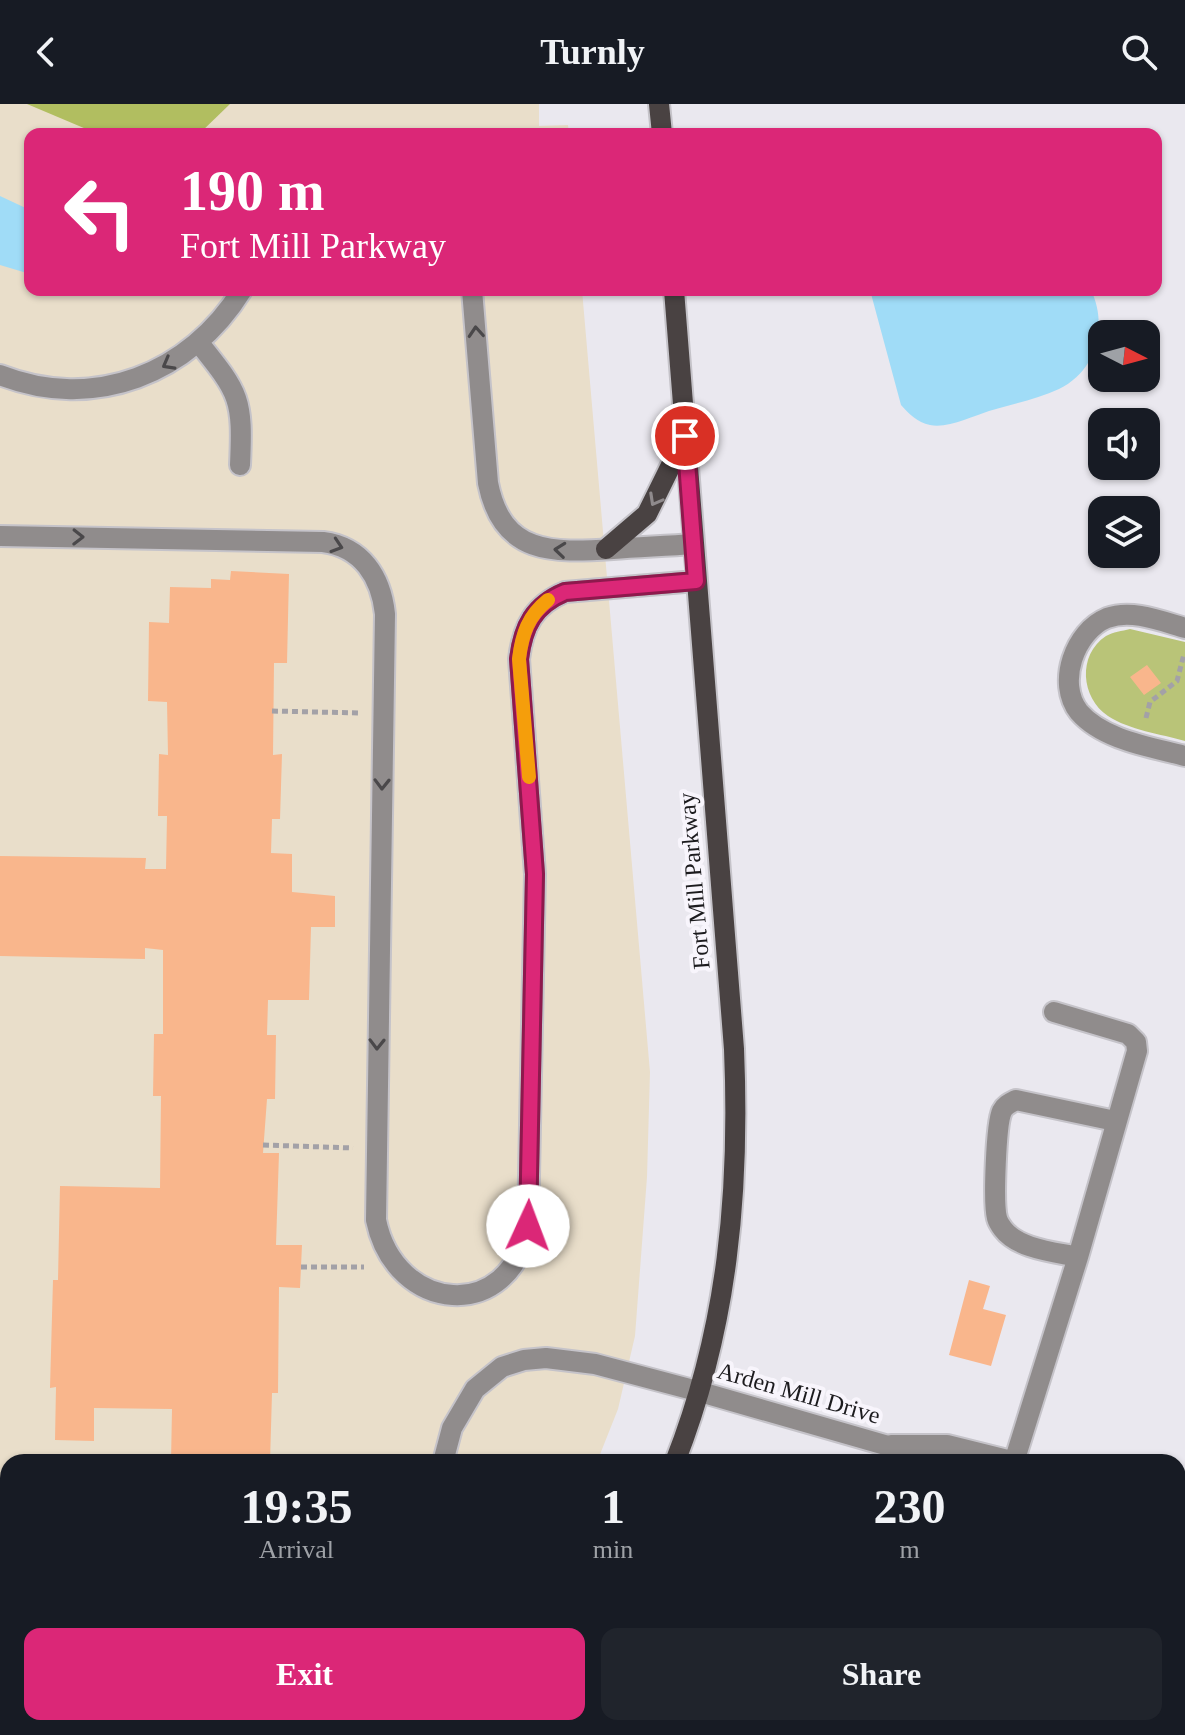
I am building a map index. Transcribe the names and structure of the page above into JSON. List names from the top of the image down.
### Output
{
  "streets": {
    "main road": ["Fort Mill Parkway"],
    "street": ["Arden Mill Drive"]
  },
  "crossings": [
    ["Fort Mill Parkway", "Arden Mill Drive"]
  ],
  "north": "right",
  "page": {
    "header": "Turnly",
    "turn": ["190 m", "Fort Mill Parkway"],
    "eta": [
      "19:35",
      "Arrival",
      "1",
      "min",
      "230",
      "m"
    ],
    "buttons": ["Exit", "Share"]
  }
}
